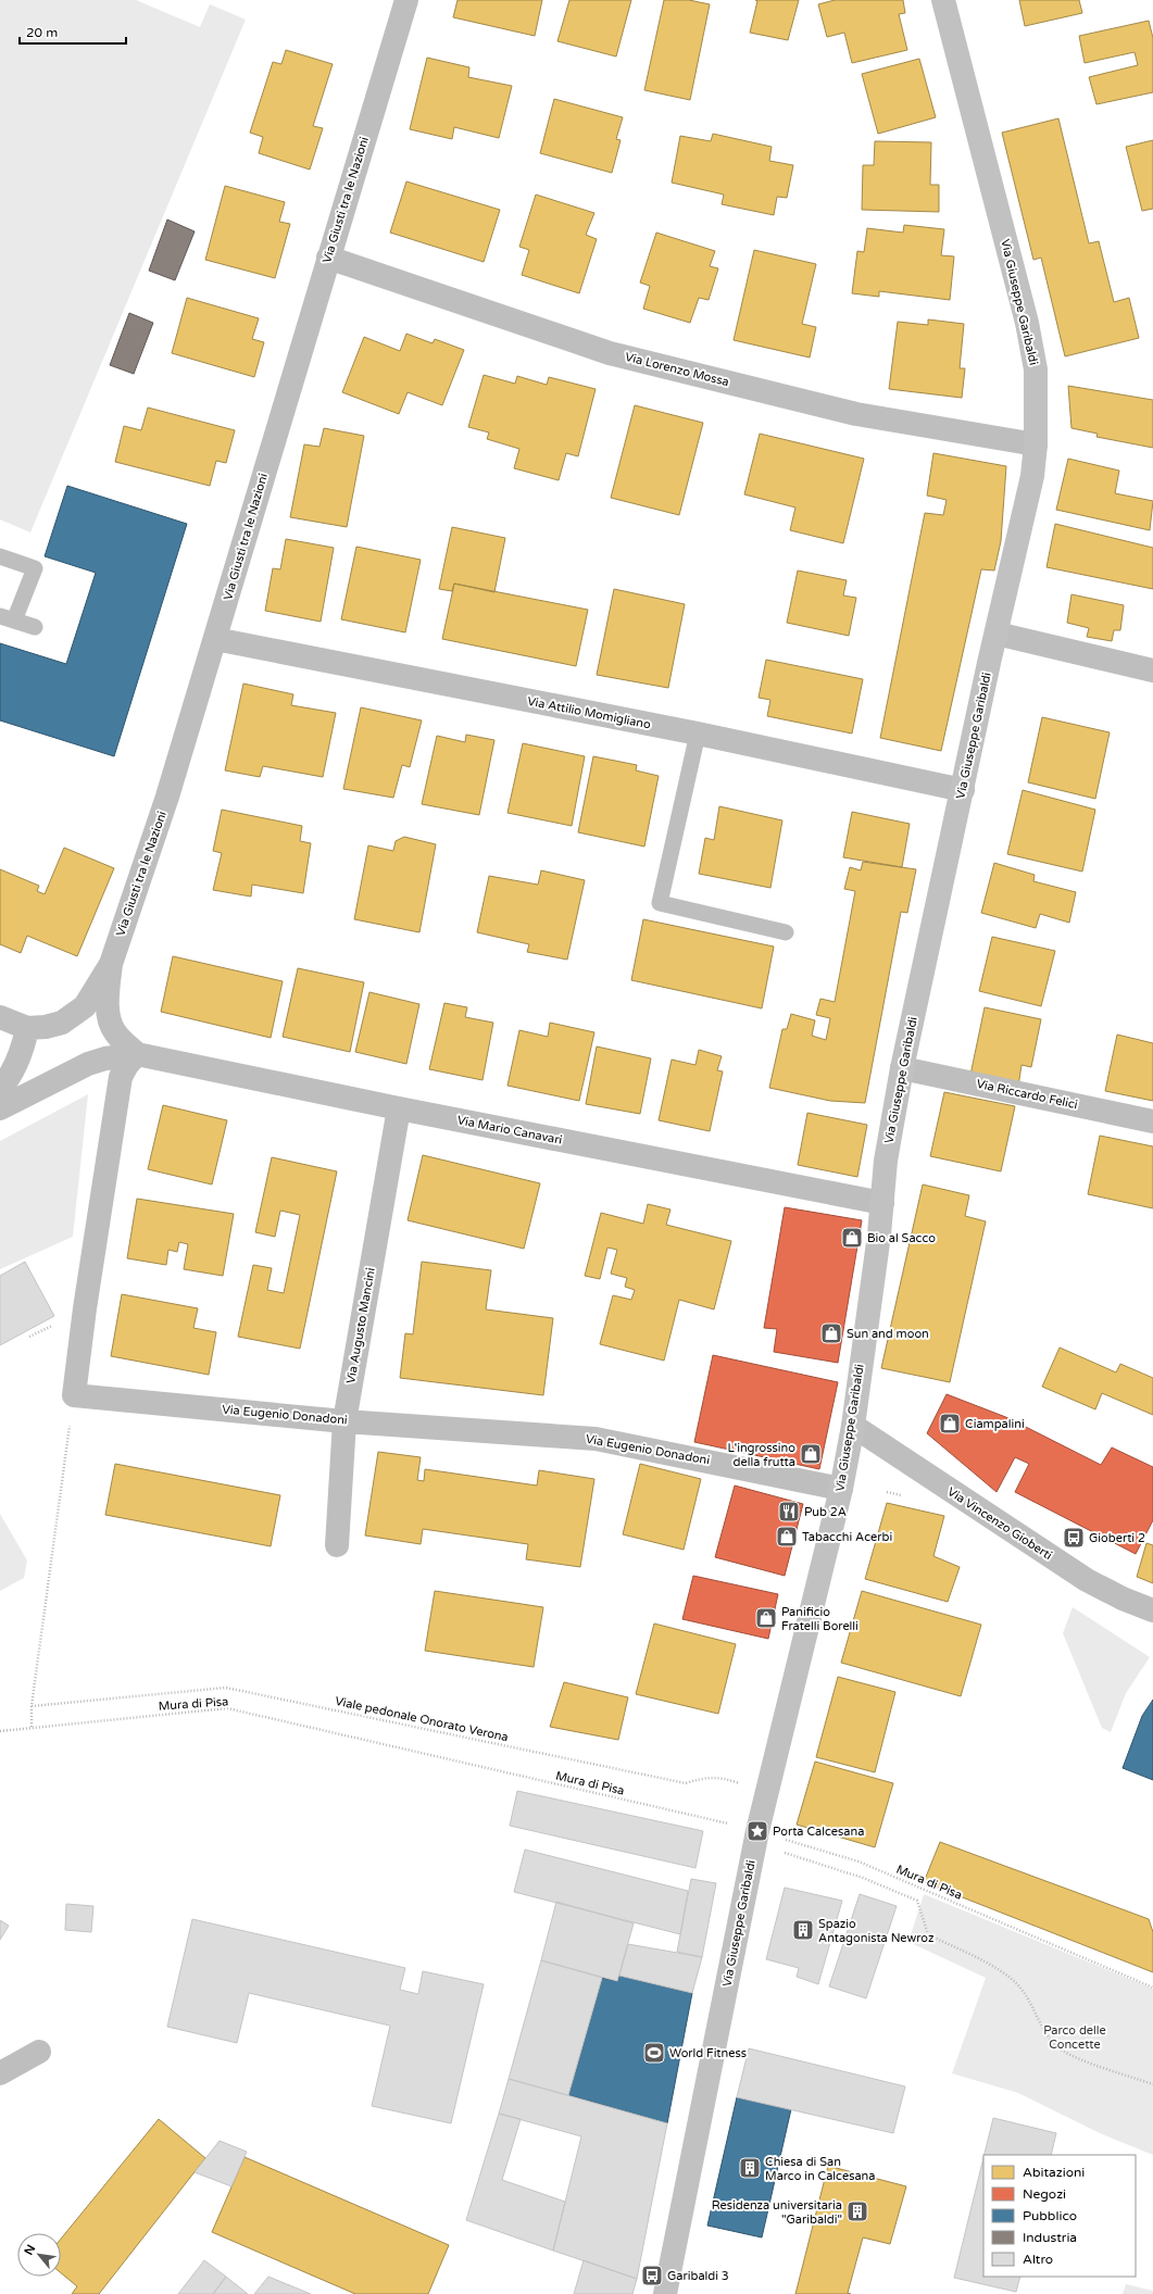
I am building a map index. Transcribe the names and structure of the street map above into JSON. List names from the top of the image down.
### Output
{
  "streets": {
    "street": [
      "Via Giusti tra le Nazioni",
      "Via Giuseppe Garibaldi",
      "Via Lorenzo Mossa",
      "Via Attilio Momigliano",
      "Via Riccardo Felici",
      "Via Mario Canavari",
      "Via Augusto Mancini",
      "Via Eugenio Donadoni",
      "Via Vincenzo Gioberti"
    ],
    "path": ["Mura di Pisa", "Viale pedonale Onorato Verona"]
  },
  "crossings": [
    ["Via Giusti tra le Nazioni", "Via Lorenzo Mossa"],
    ["Via Giusti tra le Nazioni", "Via Attilio Momigliano"],
    ["Via Giuseppe Garibaldi", "Via Lorenzo Mossa"],
    ["Via Giuseppe Garibaldi", "Via Attilio Momigliano"],
    ["Via Giuseppe Garibaldi", "Via Riccardo Felici"],
    ["Via Giuseppe Garibaldi", "Via Mario Canavari"],
    ["Via Giuseppe Garibaldi", "Via Eugenio Donadoni"],
    ["Via Giuseppe Garibaldi", "Via Vincenzo Gioberti"],
    ["Via Giuseppe Garibaldi", "Mura di Pisa"],
    ["Via Giuseppe Garibaldi", "Viale pedonale Onorato Verona"],
    ["Via Mario Canavari", "Via Augusto Mancini"],
    ["Via Augusto Mancini", "Via Eugenio Donadoni"]
  ],
  "parks": ["Parco delle Concette"],
  "places": {
    "shop": [
      "Bio al Sacco",
      "Sun and moon",
      "Ciampalini",
      "L'ingrossino della frutta",
      "Tabacchi Acerbi",
      "Panificio Fratelli Borelli"
    ],
    "restaurant": ["Pub 2A"],
    "bus stop": ["Gioberti 2", "Garibaldi 3"],
    "place": ["Porta Calcesana"],
    "building": ["Spazio Antagonista Newroz", "Chiesa di San Marco in Calcesana", "Residenza universitaria \"Garibaldi\""],
    "sports": ["World Fitness"]
  },
  "legend": [
    "Abitazioni",
    "Negozi",
    "Pubblico",
    "Industria",
    "Altro"
  ],
  "scale_bar": "20 m",
  "north": "top left"
}
